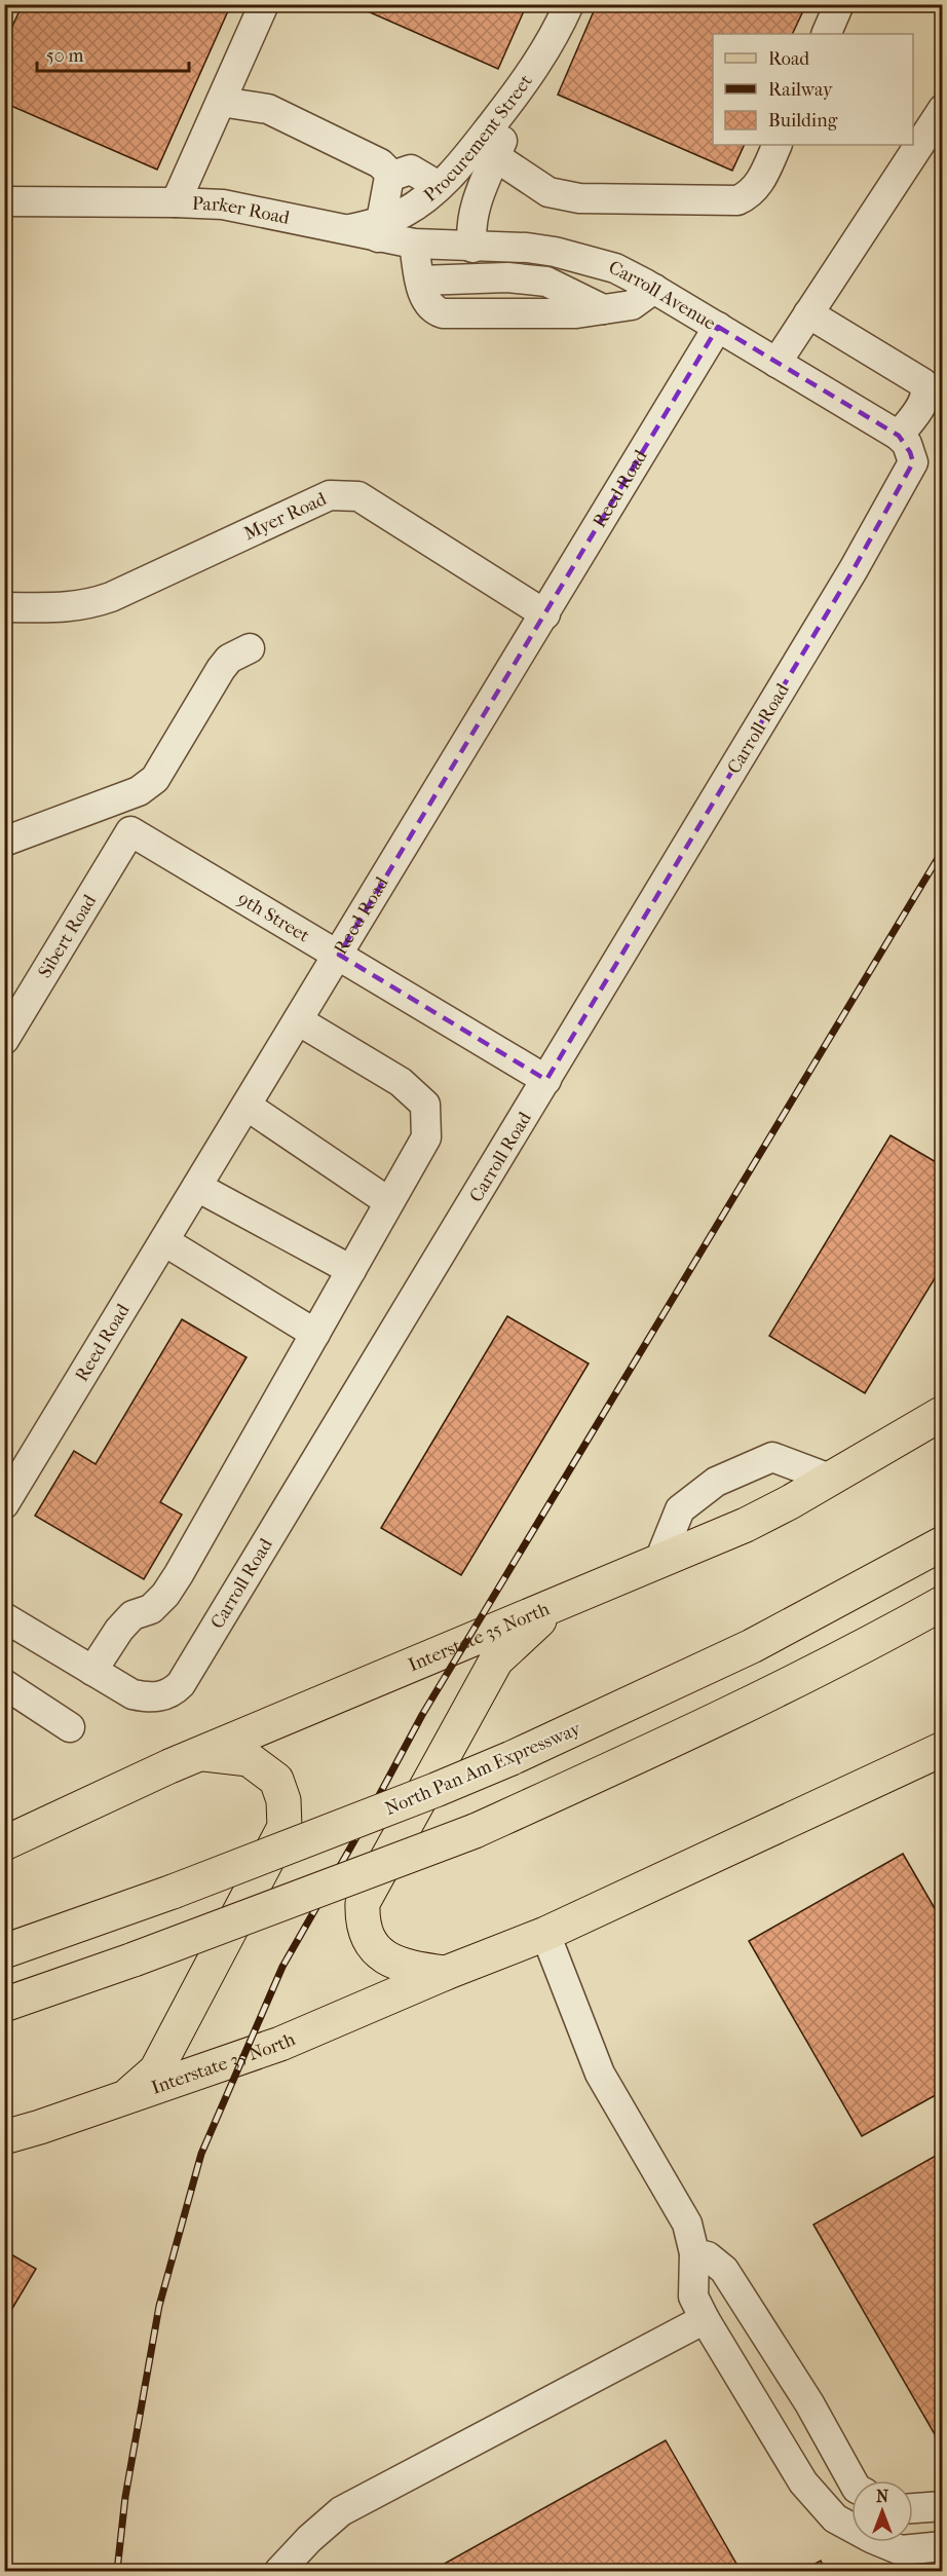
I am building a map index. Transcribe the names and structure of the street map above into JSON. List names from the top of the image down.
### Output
{
  "streets": {
    "main road": ["Interstate 35 North", "North Pan Am Expressway"],
    "street": [
      "Procurement Street",
      "Parker Road",
      "Carroll Avenue",
      "Reed Road",
      "Myer Road",
      "Carroll Road",
      "9th Street",
      "Sibert Road"
    ]
  },
  "crossings": [
    ["Procurement Street", "Parker Road"],
    ["Parker Road", "Carroll Avenue"],
    ["Carroll Avenue", "Reed Road"],
    ["Carroll Avenue", "Carroll Road"],
    ["Reed Road", "Myer Road"],
    ["Reed Road", "9th Street"],
    ["Carroll Road", "9th Street"],
    ["9th Street", "Sibert Road"]
  ],
  "legend": ["Road", "Railway", "Building"],
  "scale_bar": "50 m",
  "north": "top"
}
